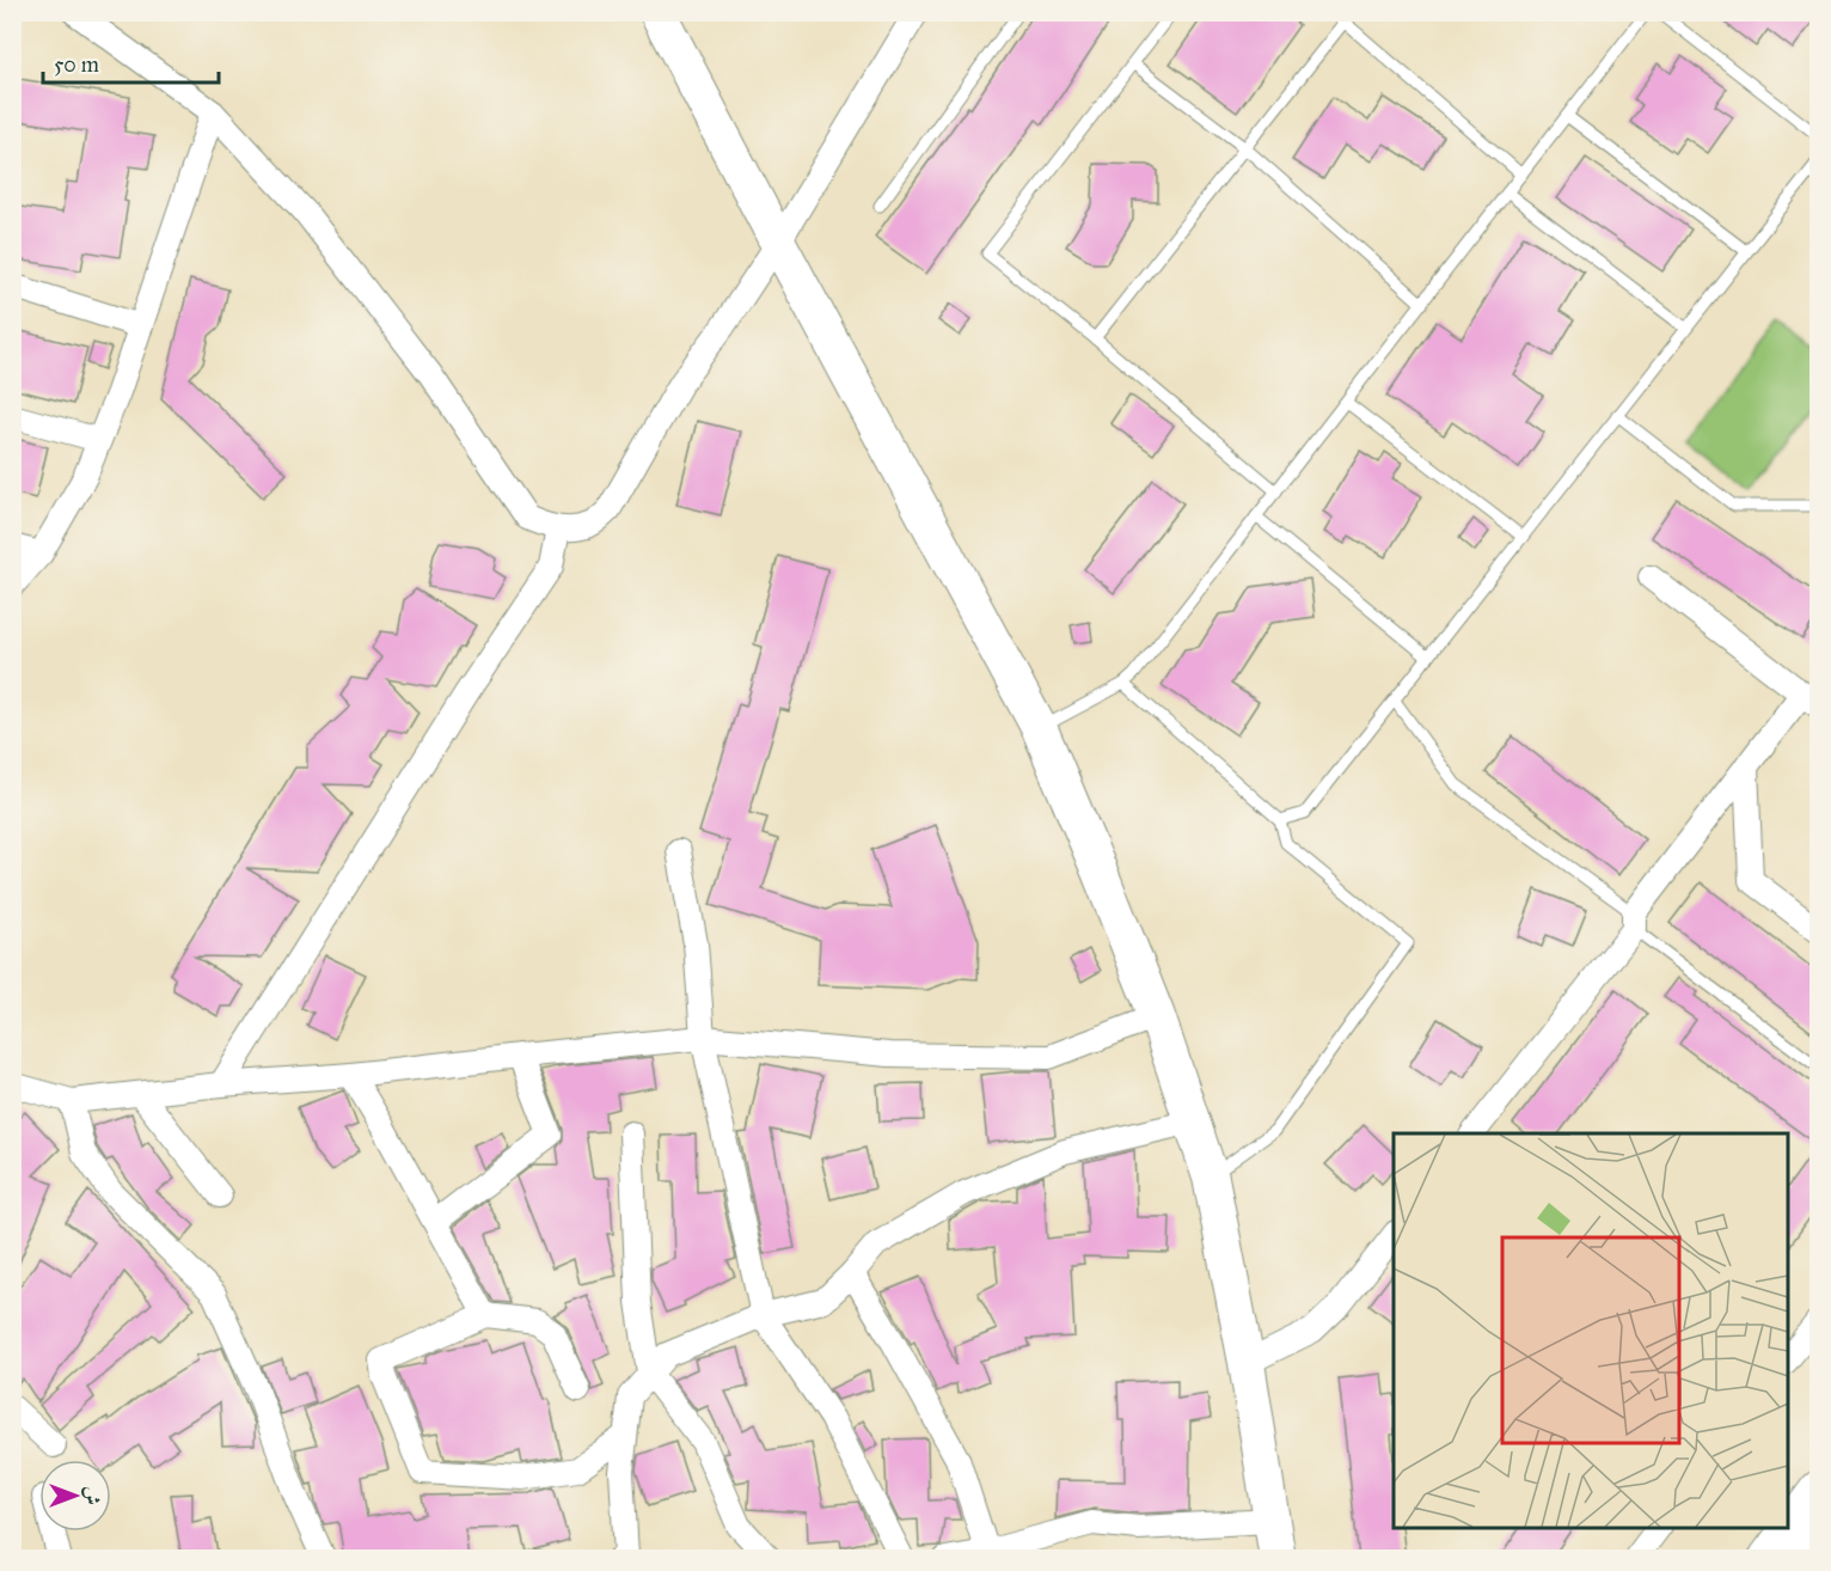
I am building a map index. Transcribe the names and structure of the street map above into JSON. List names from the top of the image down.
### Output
{
  "scale_bar": "50 m",
  "north": "right"
}
